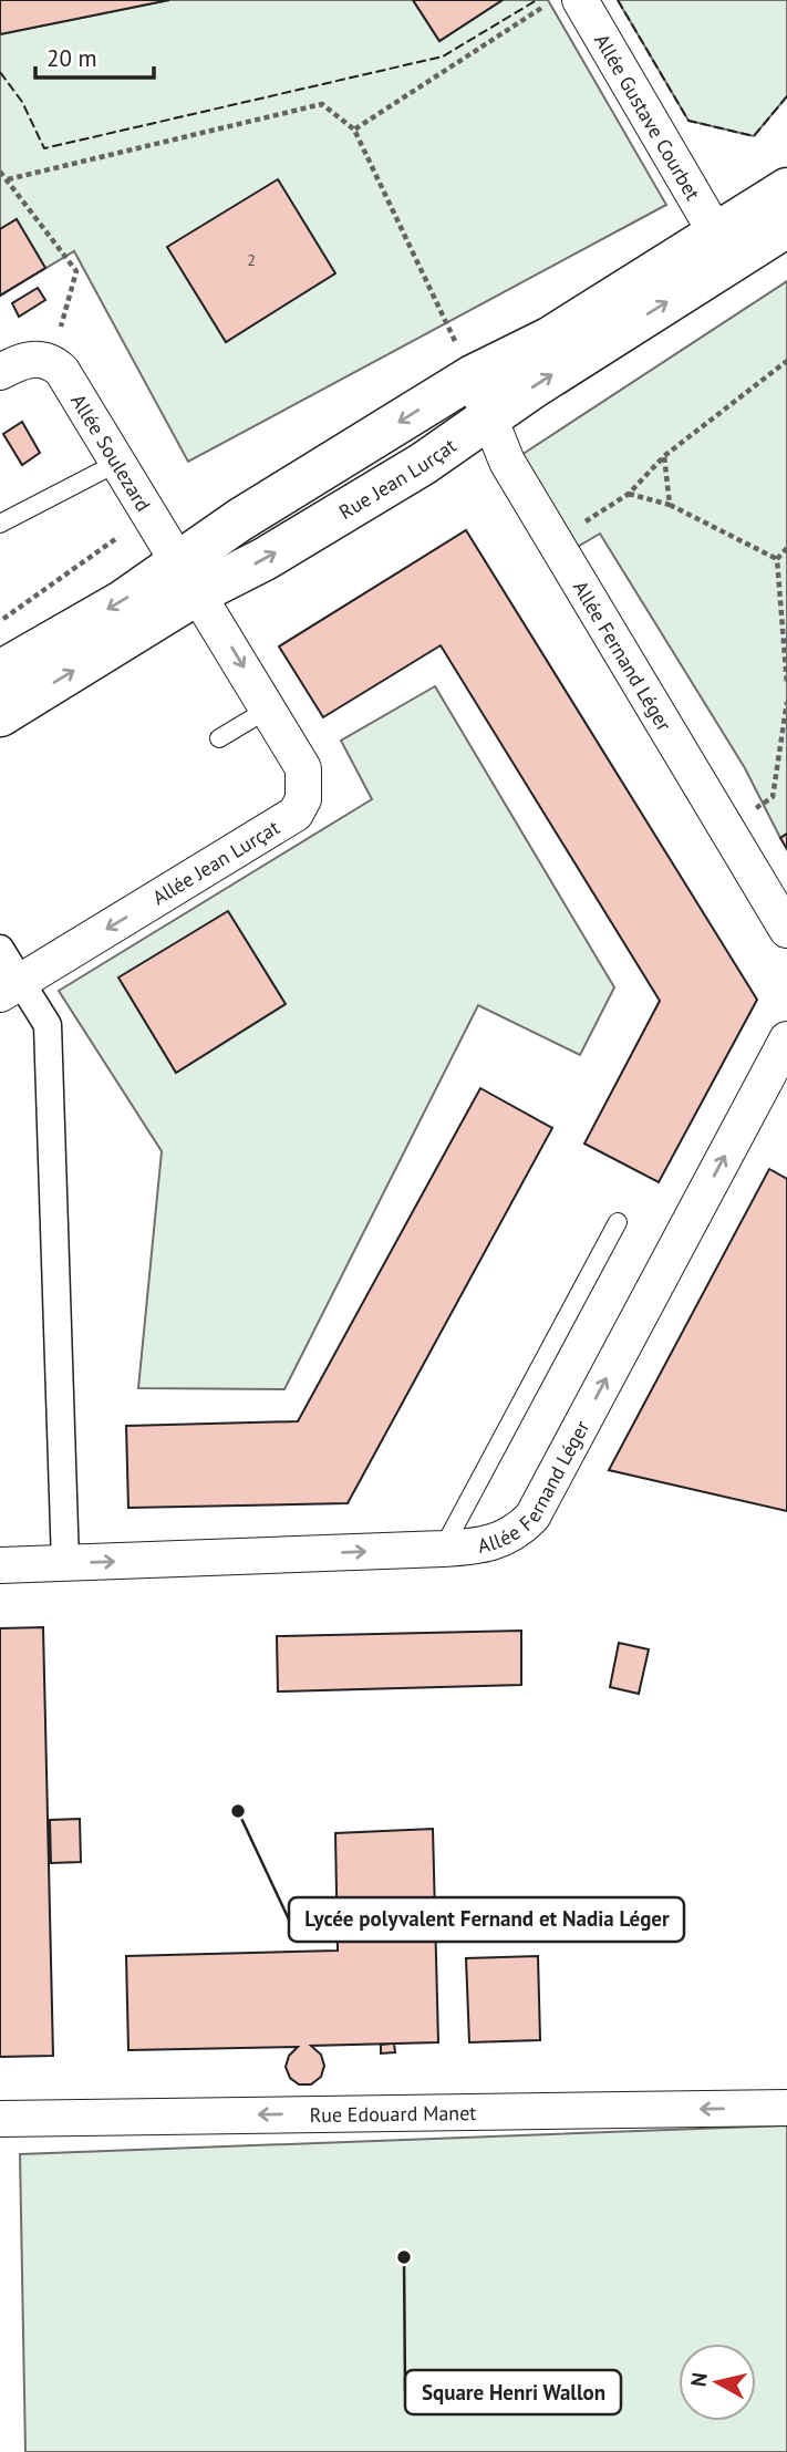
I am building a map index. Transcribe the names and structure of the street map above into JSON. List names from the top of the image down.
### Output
{
  "streets": {
    "street": [
      "Allée Gustave Courbet",
      "Allée Soulezard",
      "Rue Jean Lurçat",
      "Allée Fernand Léger",
      "Allée Jean Lurçat",
      "Rue Edouard Manet"
    ]
  },
  "crossings": [
    ["Allée Gustave Courbet", "Rue Jean Lurçat"],
    ["Allée Soulezard", "Rue Jean Lurçat"],
    ["Allée Soulezard", "Allée Jean Lurçat"],
    ["Rue Jean Lurçat", "Allée Fernand Léger"],
    ["Rue Jean Lurçat", "Allée Jean Lurçat"]
  ],
  "one_way": ["Allée Fernand Léger", "Rue Edouard Manet"],
  "places": ["Lycée polyvalent Fernand et Nadia Léger", "Square Henri Wallon"],
  "house_numbers": ["2"],
  "scale_bar": "20 m",
  "north": "left"
}
